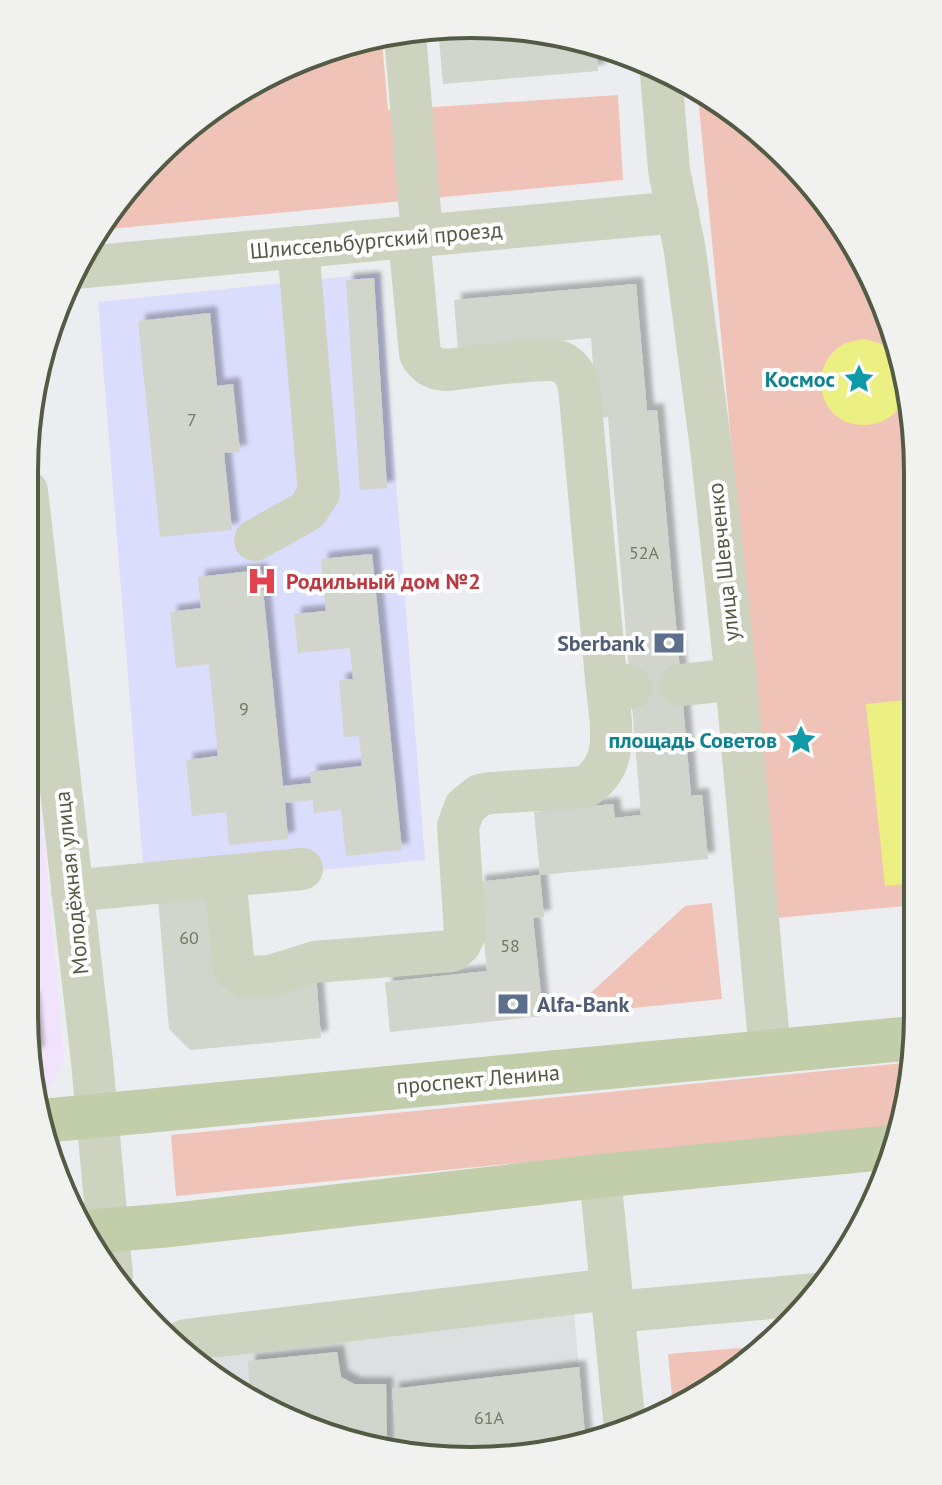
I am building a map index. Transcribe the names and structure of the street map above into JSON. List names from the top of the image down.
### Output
{
  "streets": {
    "main road": ["проспект Ленина"],
    "street": ["Шлиссельбургский проезд", "улица Шевченко", "Молодёжная улица"]
  },
  "crossings": [
    ["Шлиссельбургский проезд", "улица Шевченко"],
    ["улица Шевченко", "проспект Ленина"],
    ["Молодёжная улица", "проспект Ленина"]
  ],
  "places": {
    "place": ["Космос", "площадь Советов"],
    "hospital": ["Родильный дом №2"],
    "bank": ["Sberbank", "Alfa-Bank"]
  },
  "house_numbers": [
    "7",
    "52А",
    "9",
    "60",
    "58",
    "61А"
  ]
}
